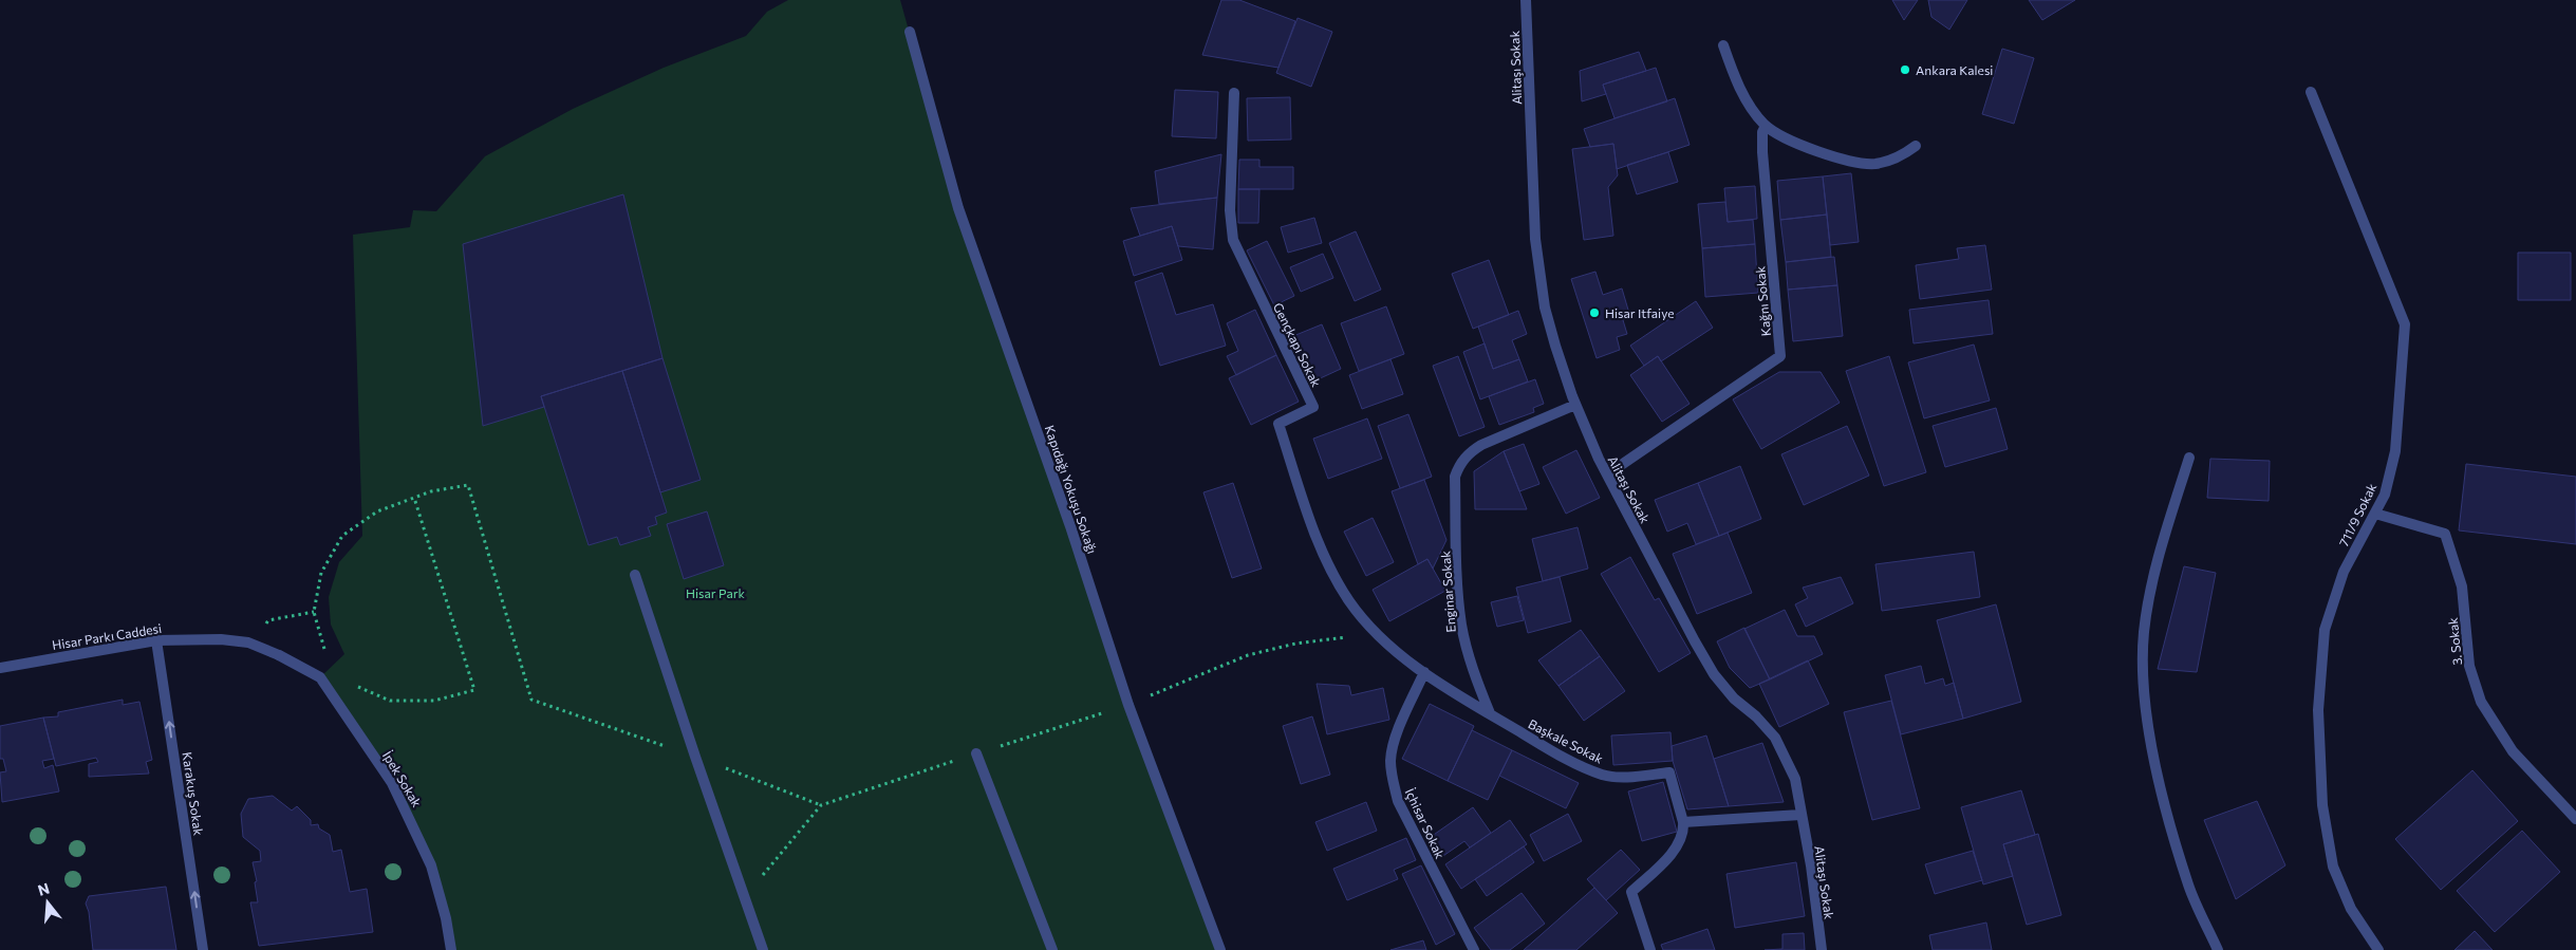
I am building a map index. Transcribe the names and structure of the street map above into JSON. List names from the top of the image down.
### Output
{
  "streets": {
    "street": [
      "Alitaşı Sokak",
      "Kağnı Sokak",
      "Gençkapı Sokak",
      "Kapıdağı Yokuşu Sokağı",
      "711/9 Sokak",
      "Enginar Sokak",
      "Hisar Parkı Caddesi",
      "3. Sokak",
      "Başkale Sokak",
      "İpek Sokak",
      "Karakuş Sokak",
      "İçhisar Sokak"
    ]
  },
  "crossings": [
    ["Alitaşı Sokak", "Kağnı Sokak"],
    ["Alitaşı Sokak", "Enginar Sokak"],
    ["Gençkapı Sokak", "Başkale Sokak"],
    ["Gençkapı Sokak", "İçhisar Sokak"],
    ["711/9 Sokak", "3. Sokak"],
    ["Enginar Sokak", "Başkale Sokak"],
    ["Hisar Parkı Caddesi", "İpek Sokak"],
    ["Hisar Parkı Caddesi", "Karakuş Sokak"],
    ["Başkale Sokak", "İçhisar Sokak"]
  ],
  "one_way": ["Karakuş Sokak"],
  "parks": ["Hisar Park"],
  "places": ["Ankara Kalesi", "Hisar Itfaiye"],
  "north": "top"
}
